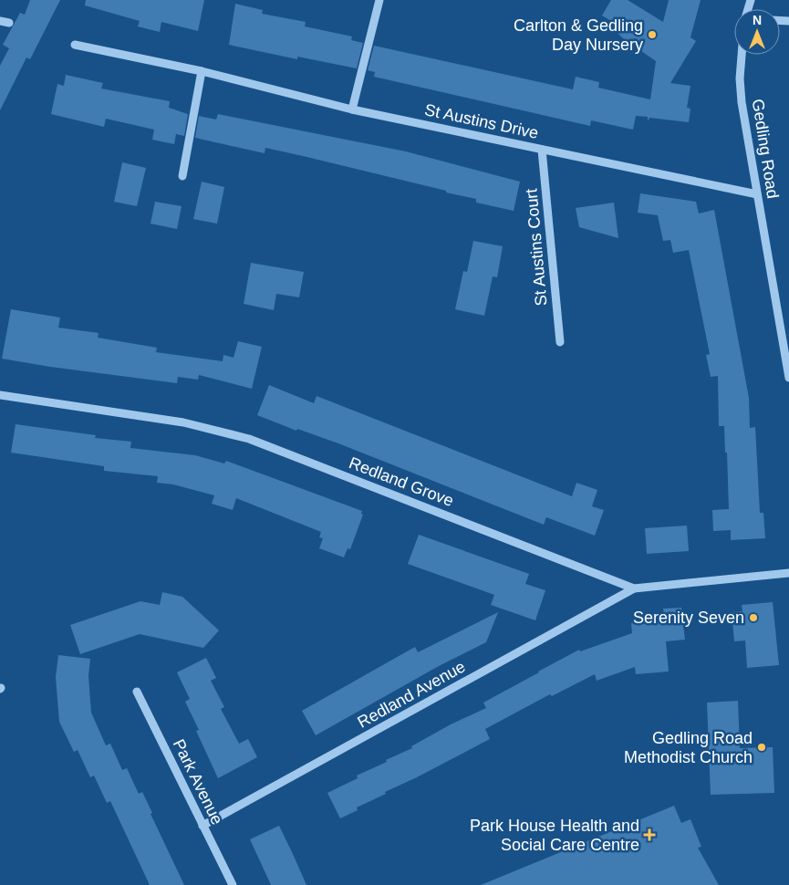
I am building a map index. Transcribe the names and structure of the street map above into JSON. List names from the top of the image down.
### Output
{
  "streets": {
    "street": [
      "St Austins Drive",
      "Gedling Road",
      "St Austins Court",
      "Redland Grove",
      "Redland Avenue",
      "Park Avenue"
    ]
  },
  "crossings": [
    ["St Austins Drive", "Gedling Road"],
    ["St Austins Drive", "St Austins Court"],
    ["Redland Grove", "Redland Avenue"],
    ["Redland Avenue", "Park Avenue"]
  ],
  "places": {
    "other": ["Carlton & Gedling Day Nursery", "Serenity Seven", "Gedling Road Methodist Church"],
    "health": ["Park House Health and Social Care Centre"]
  },
  "north": "top"
}
